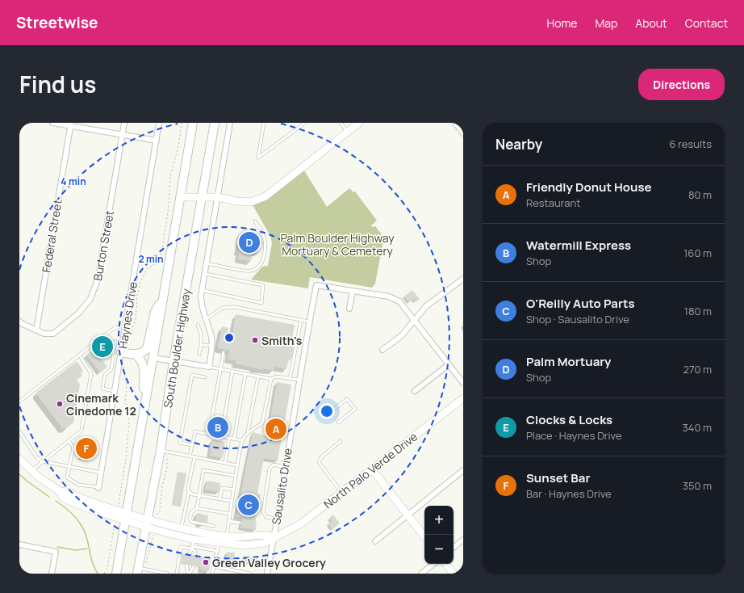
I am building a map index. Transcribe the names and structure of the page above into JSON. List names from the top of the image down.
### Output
{
  "streets": {
    "main road": ["South Boulder Highway"],
    "street": [
      "Federal Street",
      "Burton Street",
      "Haynes Drive",
      "North Palo Verde Drive",
      "Sausalito Drive"
    ]
  },
  "crossings": [
    ["Federal Street", "Burton Street"],
    ["North Palo Verde Drive", "Sausalito Drive"]
  ],
  "parks": ["Palm Boulder Highway Mortuary & Cemetery"],
  "places": ["Smith's", "Cinemark Cinedome 12", "Green Valley Grocery"],
  "page": {
    "header": "Streetwise",
    "nav": [
      "Home",
      "Map",
      "About",
      "Contact"
    ],
    "title": "Find us",
    "buttons": "Directions",
    "heading": ["Nearby", "6 results"],
    "list": [
      {
        "mark": "A",
        "name": "Friendly Donut House",
        "note": "Restaurant",
        "value": "80 m"
      },
      {
        "mark": "B",
        "name": "Watermill Express",
        "note": "Shop",
        "value": "160 m"
      },
      {
        "mark": "C",
        "name": "O'Reilly Auto Parts",
        "note": "Shop · Sausalito Drive",
        "value": "180 m"
      },
      {
        "mark": "D",
        "name": "Palm Mortuary",
        "note": "Shop",
        "value": "270 m"
      },
      {
        "mark": "E",
        "name": "Clocks & Locks",
        "note": "Place · Haynes Drive",
        "value": "340 m"
      },
      {
        "mark": "F",
        "name": "Sunset Bar",
        "note": "Bar · Haynes Drive",
        "value": "350 m"
      }
    ],
    "pins": [
      "D",
      "E",
      "B",
      "A",
      "F",
      "C"
    ],
    "map_buttons": ["+", "−"]
  },
  "rings": ["4 min", "2 min"]
}
